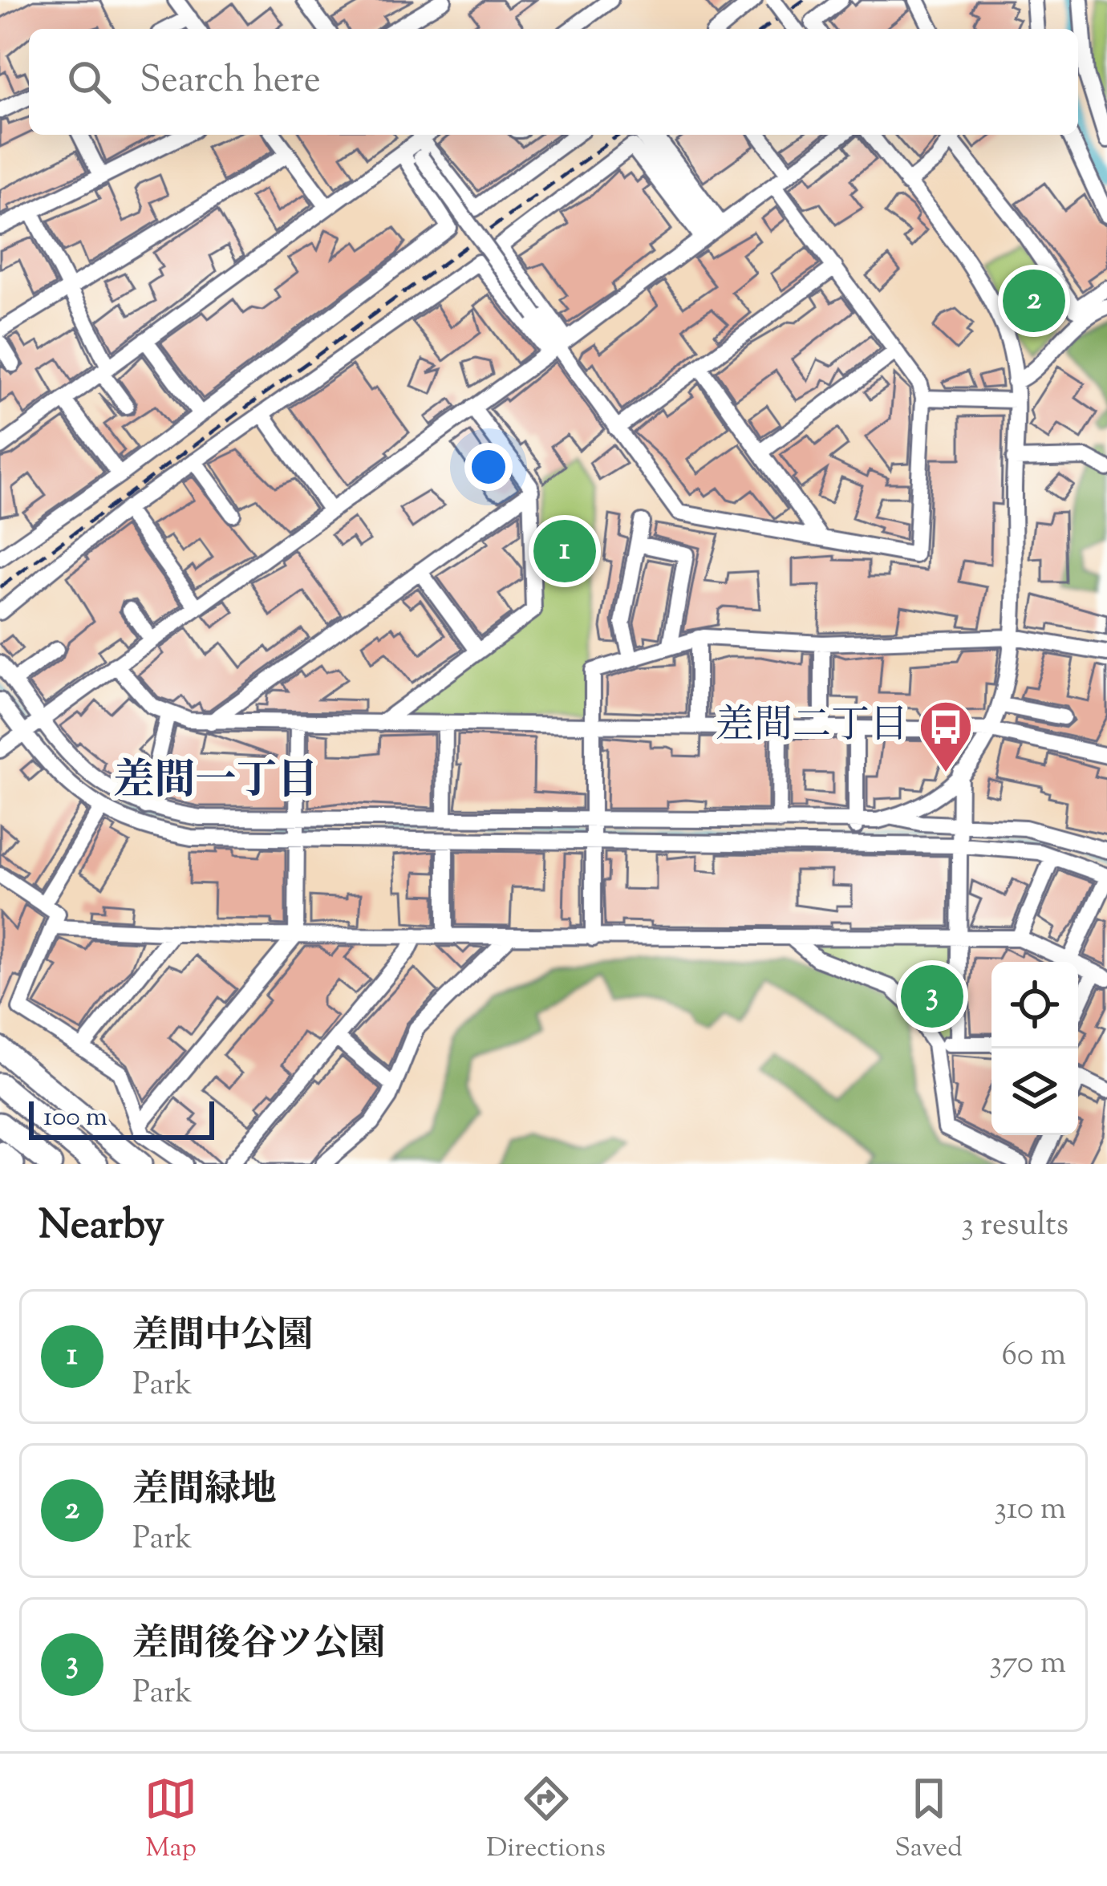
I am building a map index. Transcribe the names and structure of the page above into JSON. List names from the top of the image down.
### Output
{
  "districts": ["差間一丁目"],
  "places": {
    "bus stop": ["差間二丁目"]
  },
  "scale_bar": "100 m",
  "page": {
    "search": "Search here",
    "pins": ["2", "1", "3"],
    "scale": "100 m",
    "heading": ["Nearby", "3 results"],
    "list": [
      {
        "mark": "1",
        "name": "差間中公園",
        "note": "Park",
        "value": "60 m"
      },
      {
        "mark": "2",
        "name": "差間緑地",
        "note": "Park",
        "value": "310 m"
      },
      {
        "mark": "3",
        "name": "差間後谷ツ公園",
        "note": "Park",
        "value": "370 m"
      }
    ],
    "nav": ["Map", "Directions", "Saved"]
  }
}
